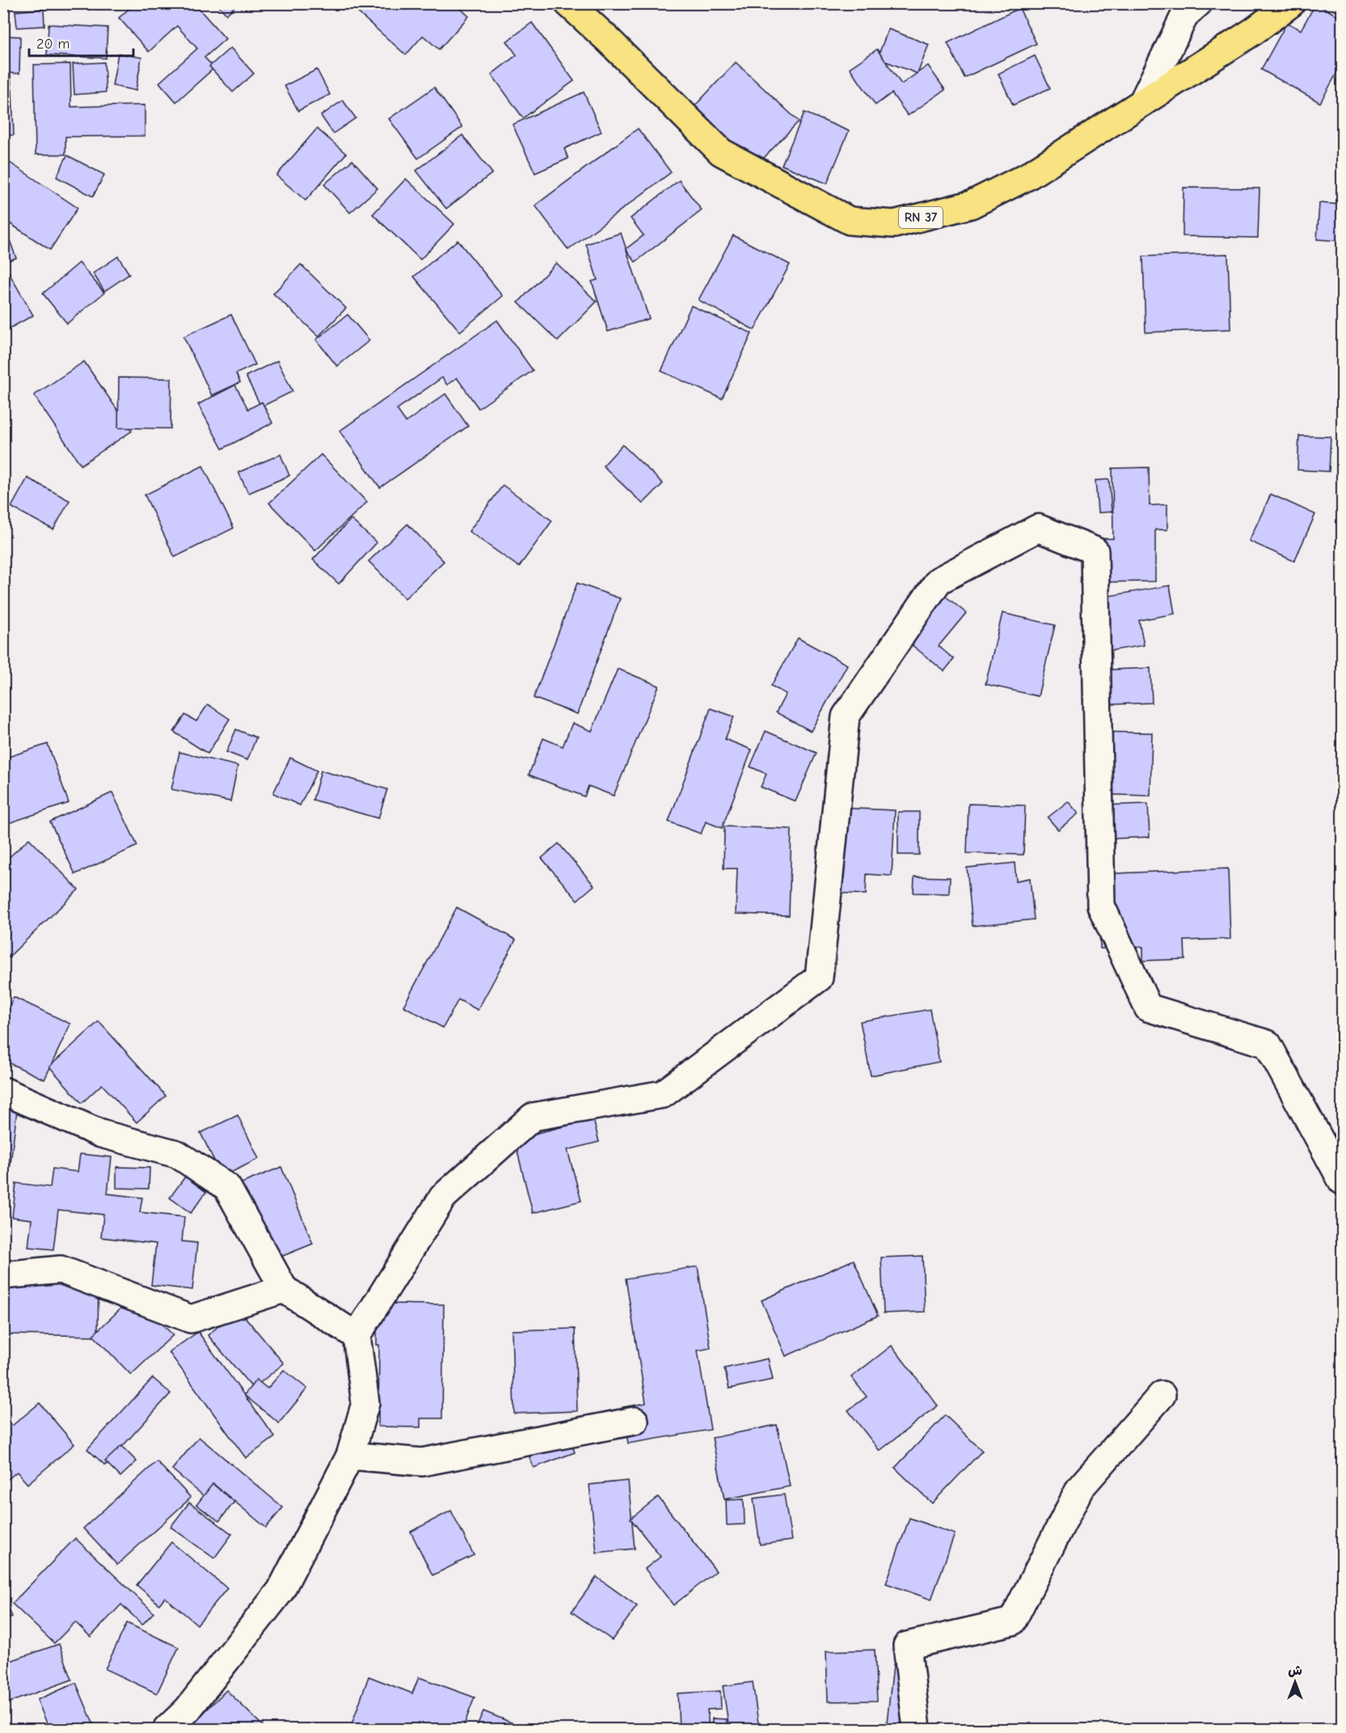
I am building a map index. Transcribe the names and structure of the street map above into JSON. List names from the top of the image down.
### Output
{
  "streets": {
    "main road": ["RN 37"]
  },
  "scale_bar": "20 m",
  "north": "top"
}
